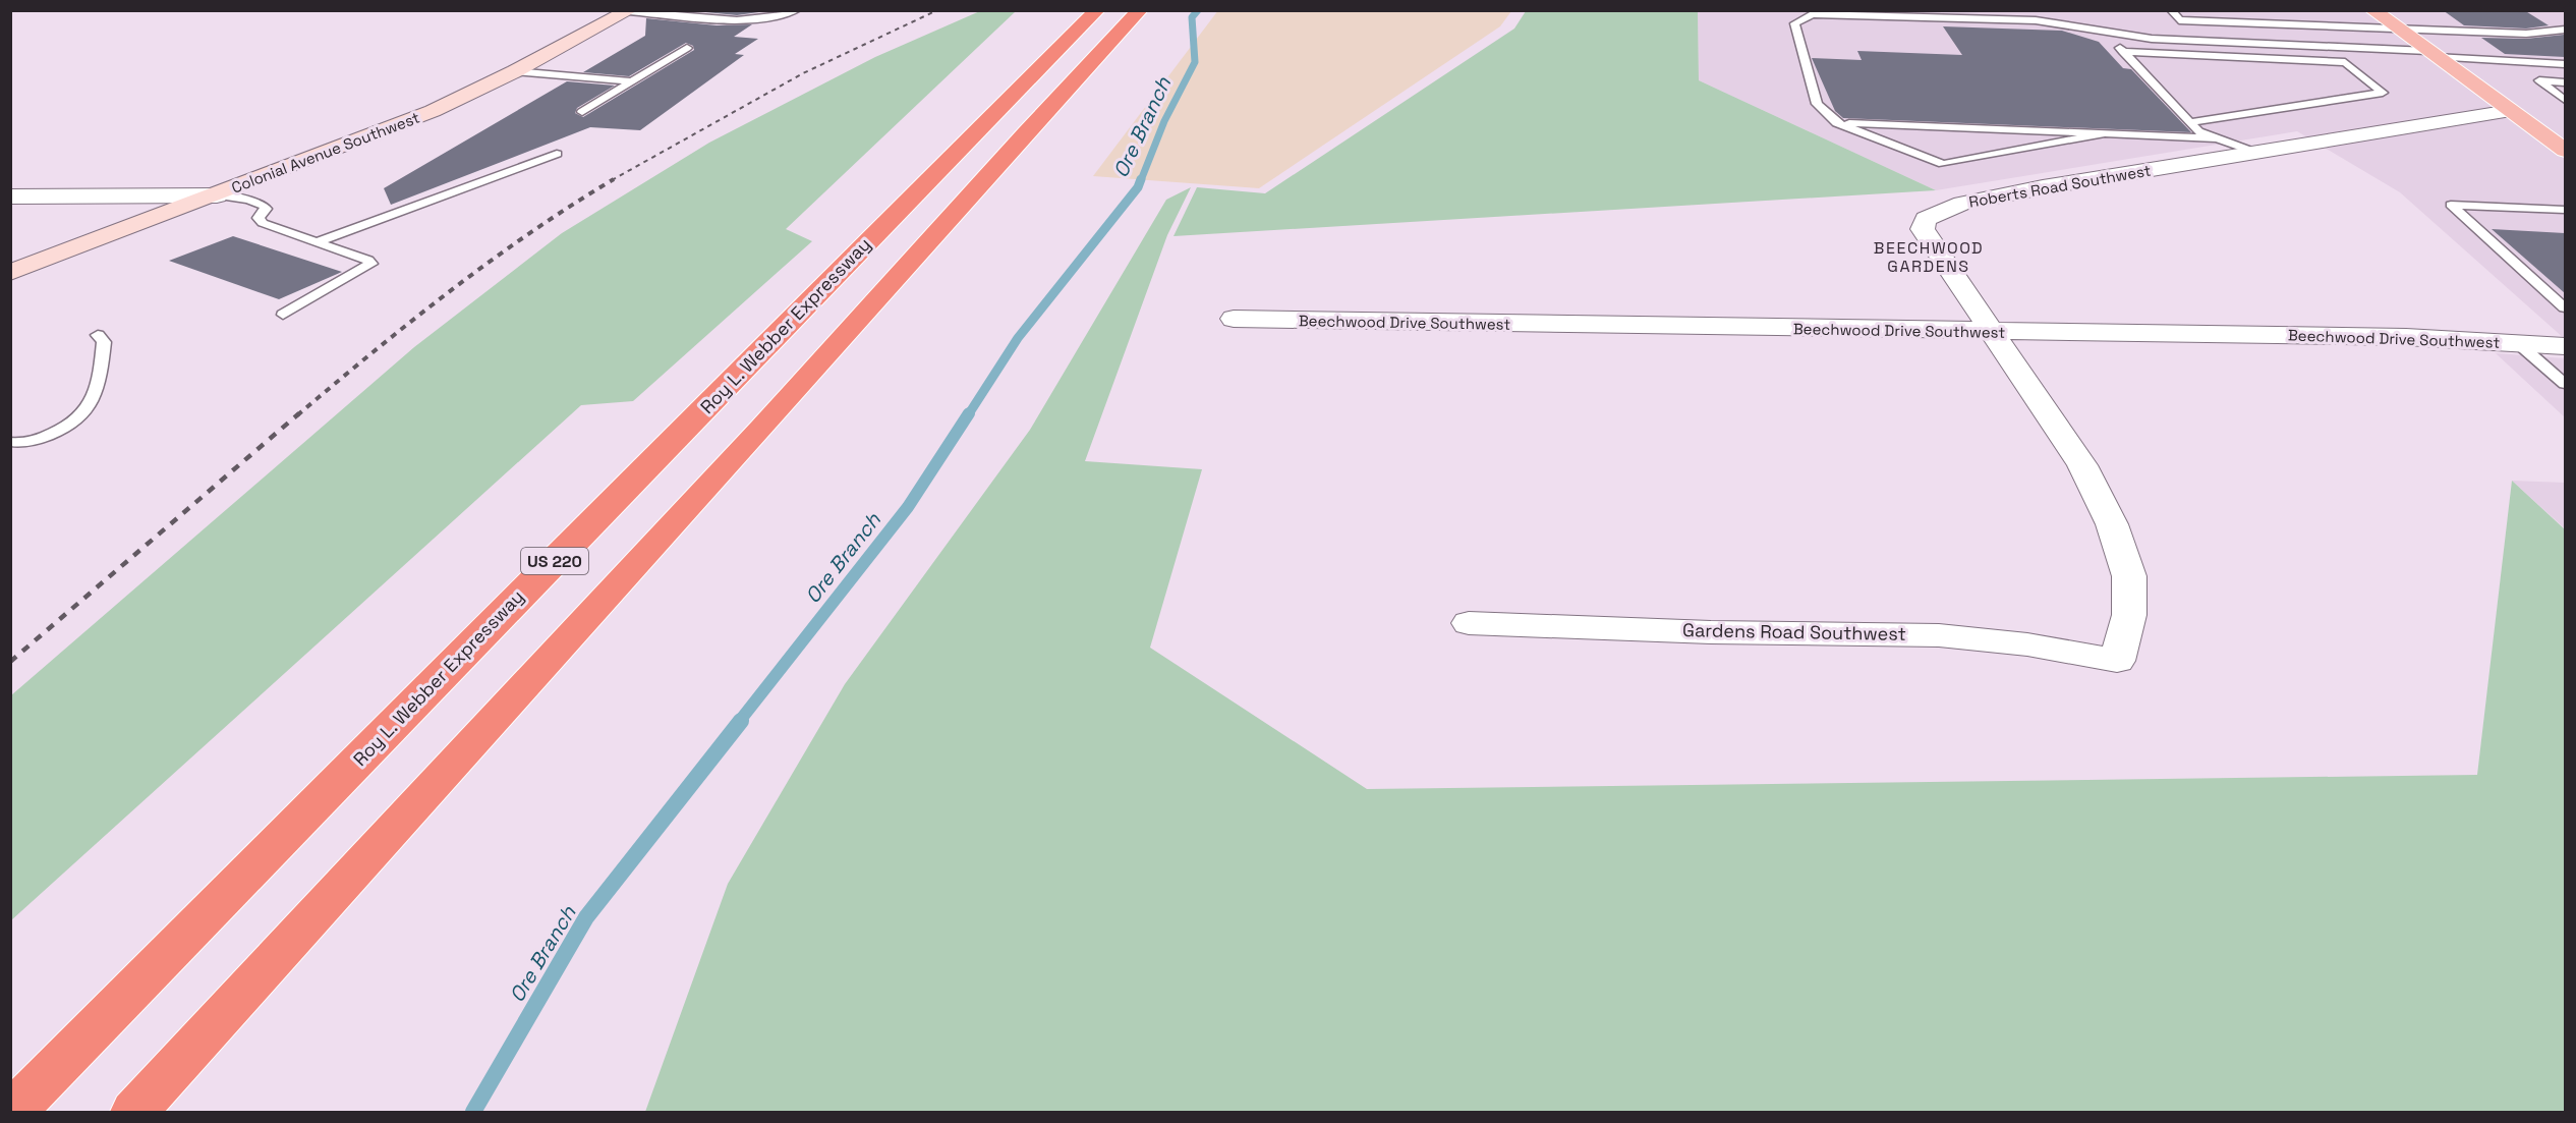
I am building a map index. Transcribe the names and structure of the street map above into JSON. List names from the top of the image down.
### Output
{
  "streets": {
    "highway": ["Roy L. Webber Expressway", "US 220"],
    "main road": ["Colonial Avenue Southwest"],
    "street": ["Roberts Road Southwest", "Beechwood Drive Southwest", "Gardens Road Southwest"]
  },
  "crossings": [
    ["Roberts Road Southwest", "Beechwood Drive Southwest"],
    ["Roberts Road Southwest", "Gardens Road Southwest"]
  ],
  "districts": ["BEECHWOOD GARDENS"],
  "water": ["Ore Branch"]
}
